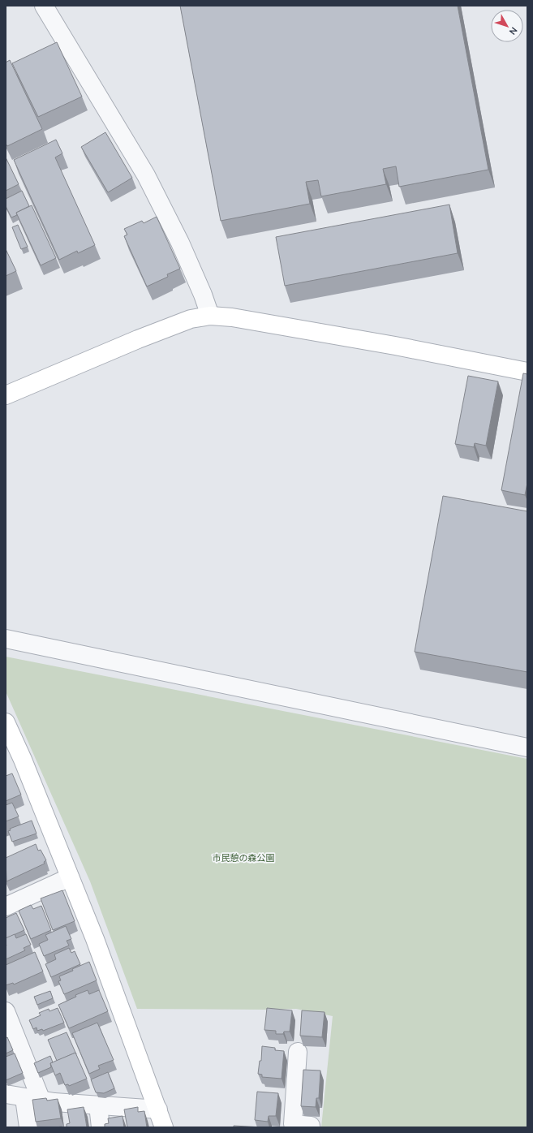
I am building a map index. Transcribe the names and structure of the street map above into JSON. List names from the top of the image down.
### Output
{
  "parks": ["市民憩の森公園"],
  "north": "bottom right"
}
